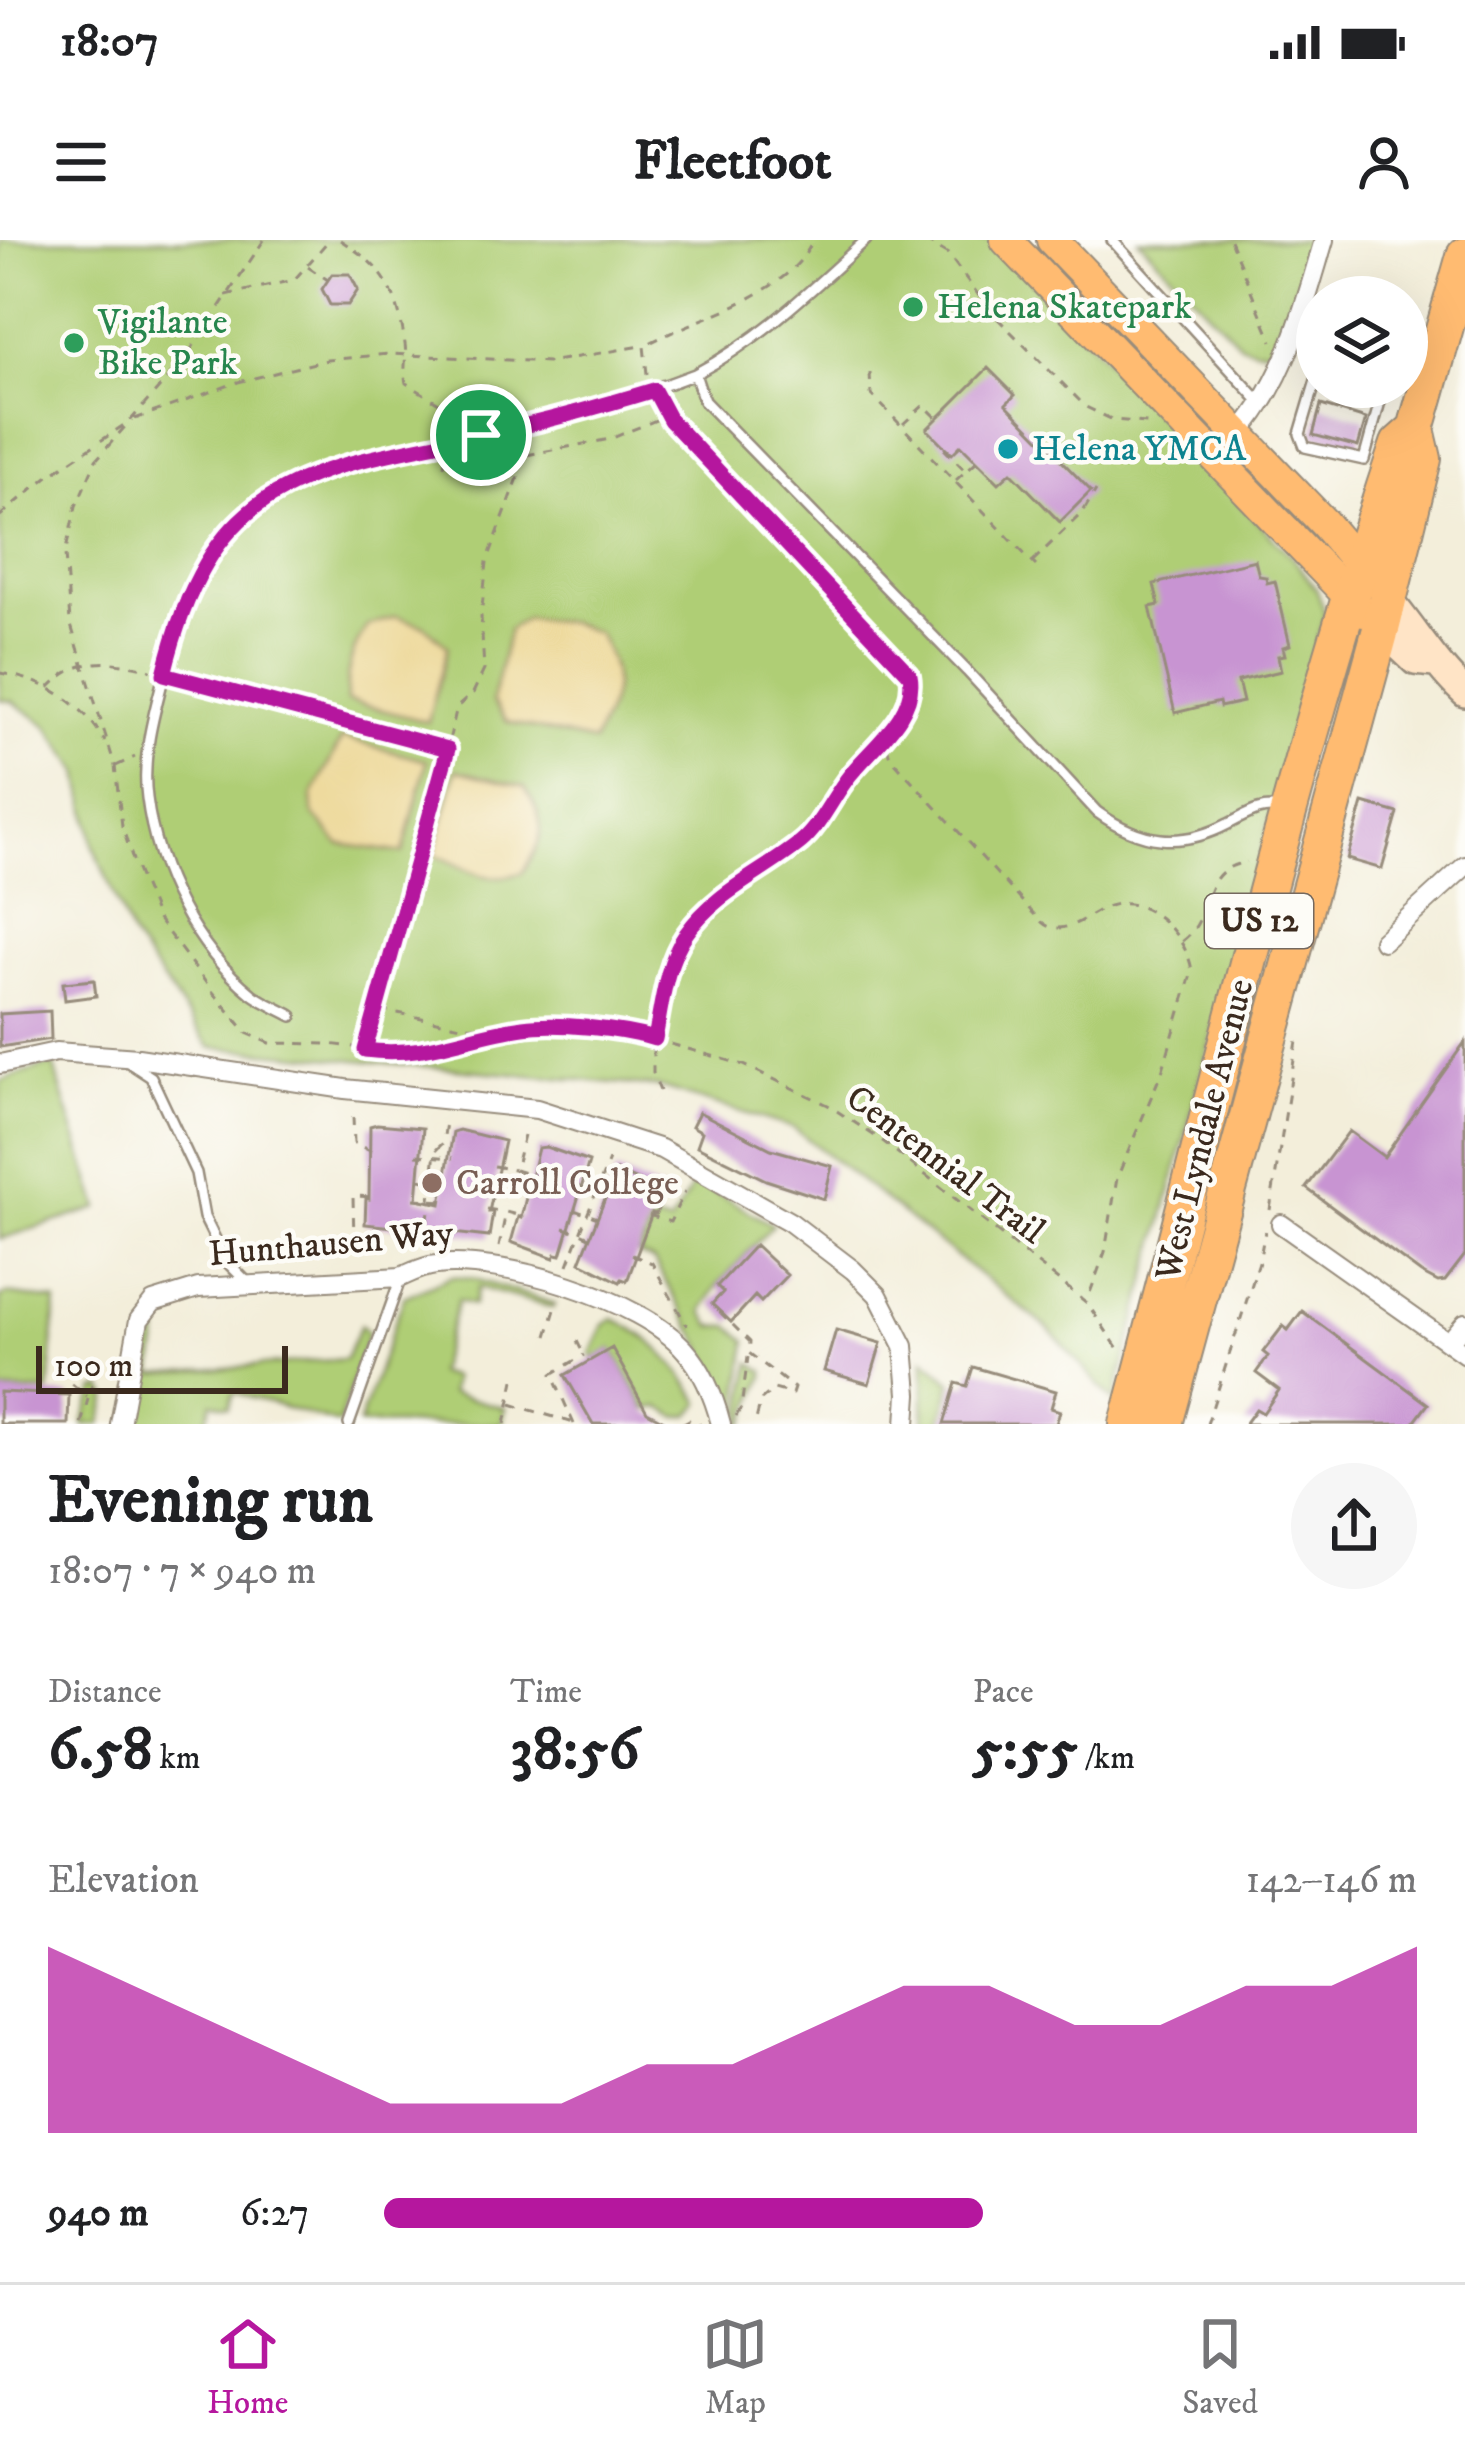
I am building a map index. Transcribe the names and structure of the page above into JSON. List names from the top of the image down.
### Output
{
  "streets": {
    "highway": ["US 12", "West Lyndale Avenue"],
    "street": ["Hunthausen Way"],
    "path": ["Centennial Trail"]
  },
  "places": [
    "Helena Skatepark",
    "Vigilante Bike Park",
    "Helena YMCA",
    "Carroll College"
  ],
  "scale_bar": "100 m",
  "page": {
    "status": "18:07",
    "header": "Fleetfoot",
    "scale": "100 m",
    "heading": ["Evening run", "18:07 · 7 × 940 m"],
    "stats": [
      ["Distance", "6.58 km"],
      ["Time", "38:56"],
      ["Pace", "5:55 /km"]
    ],
    "chart": ["Elevation", "142–146 m"],
    "list": [
      {
        "name": "940 m",
        "note": "6:27"
      }
    ],
    "tabs": ["Home", "Map", "Saved"]
  }
}
